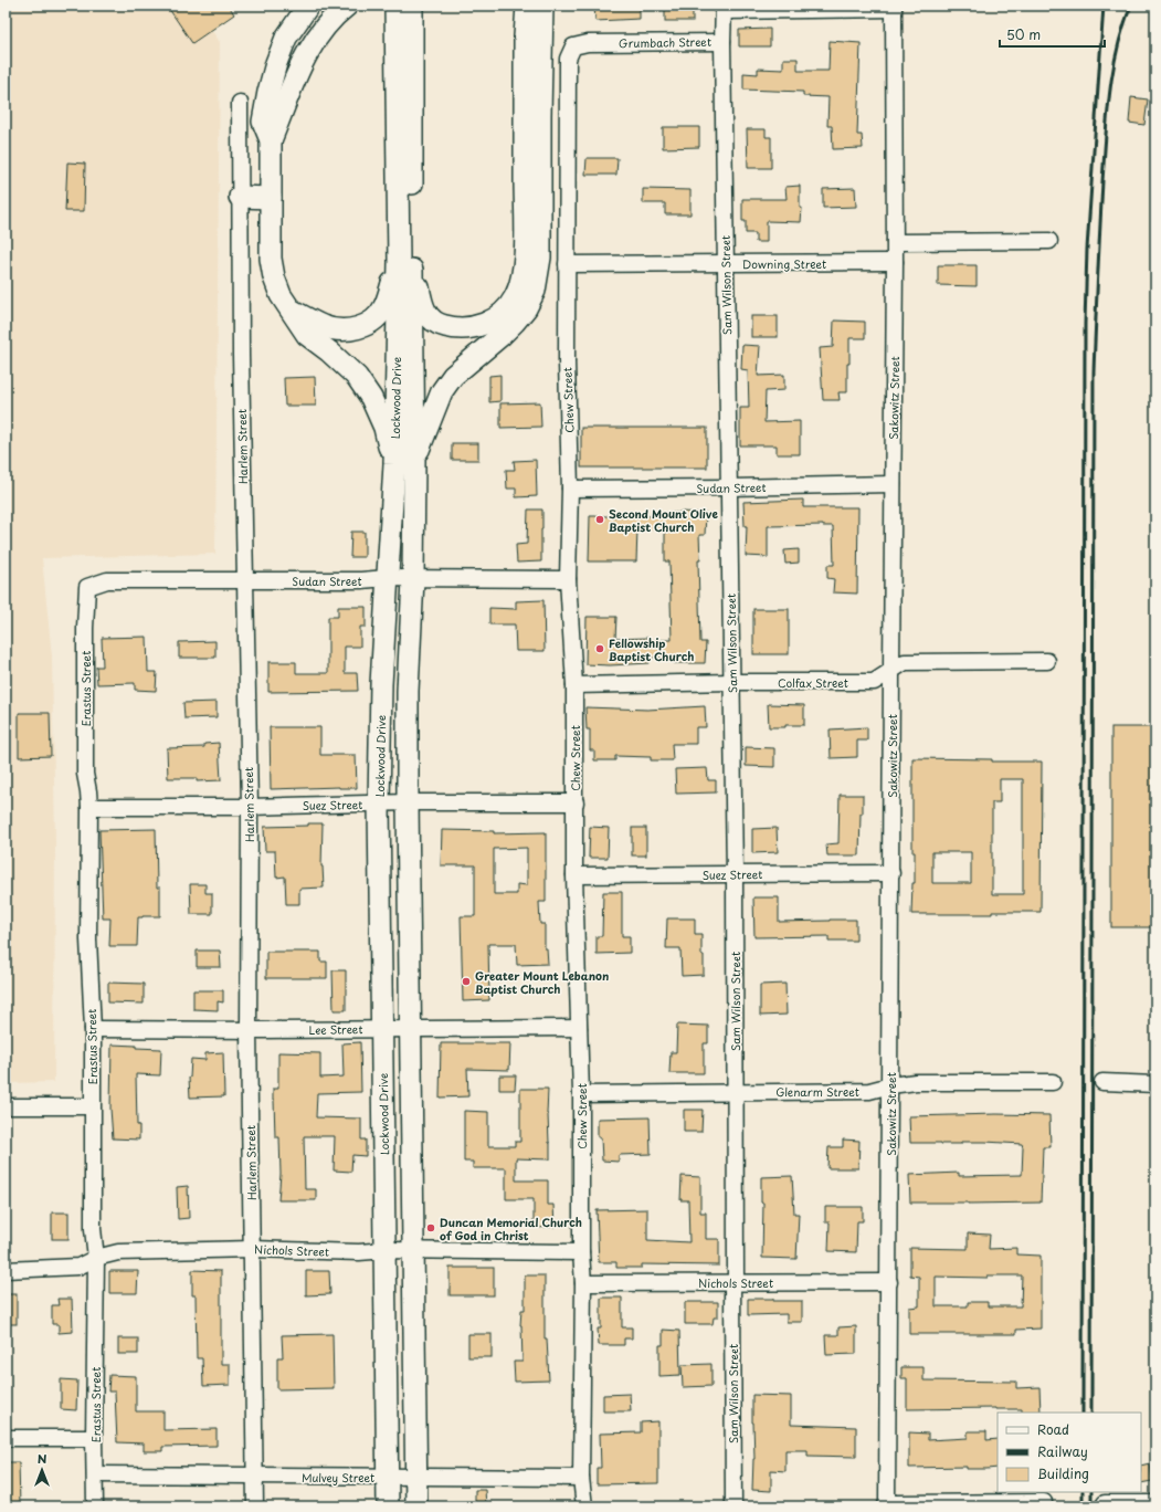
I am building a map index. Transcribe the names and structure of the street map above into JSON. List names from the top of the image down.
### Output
{
  "streets": {
    "main road": ["Lockwood Drive"],
    "street": [
      "Grumbach Street",
      "Downing Street",
      "Sam Wilson Street",
      "Sakowitz Street",
      "Chew Street",
      "Harlem Street",
      "Sudan Street",
      "Colfax Street",
      "Erastus Street",
      "Suez Street",
      "Lee Street",
      "Glenarm Street",
      "Nichols Street",
      "Mulvey Street"
    ]
  },
  "crossings": [
    ["Grumbach Street", "Sam Wilson Street"],
    ["Grumbach Street", "Chew Street"],
    ["Downing Street", "Sam Wilson Street"],
    ["Downing Street", "Sakowitz Street"],
    ["Downing Street", "Chew Street"],
    ["Sam Wilson Street", "Sudan Street"],
    ["Sam Wilson Street", "Colfax Street"],
    ["Sam Wilson Street", "Suez Street"],
    ["Sam Wilson Street", "Glenarm Street"],
    ["Sam Wilson Street", "Nichols Street"],
    ["Lockwood Drive", "Sudan Street"],
    ["Lockwood Drive", "Suez Street"],
    ["Lockwood Drive", "Lee Street"],
    ["Lockwood Drive", "Nichols Street"],
    ["Lockwood Drive", "Mulvey Street"],
    ["Sakowitz Street", "Sudan Street"],
    ["Sakowitz Street", "Colfax Street"],
    ["Sakowitz Street", "Suez Street"],
    ["Sakowitz Street", "Glenarm Street"],
    ["Sakowitz Street", "Nichols Street"],
    ["Chew Street", "Sudan Street"],
    ["Chew Street", "Colfax Street"],
    ["Chew Street", "Suez Street"],
    ["Chew Street", "Lee Street"],
    ["Chew Street", "Glenarm Street"],
    ["Chew Street", "Nichols Street"],
    ["Chew Street", "Mulvey Street"],
    ["Harlem Street", "Sudan Street"],
    ["Harlem Street", "Suez Street"],
    ["Harlem Street", "Lee Street"],
    ["Harlem Street", "Nichols Street"],
    ["Harlem Street", "Mulvey Street"],
    ["Sudan Street", "Erastus Street"],
    ["Erastus Street", "Suez Street"],
    ["Erastus Street", "Lee Street"],
    ["Erastus Street", "Nichols Street"],
    ["Erastus Street", "Mulvey Street"]
  ],
  "places": [
    "Second Mount Olive Baptist Church",
    "Fellowship Baptist Church",
    "Greater Mount Lebanon Baptist Church",
    "Duncan Memorial Church of God in Christ"
  ],
  "legend": ["Road", "Railway", "Building"],
  "scale_bar": "50 m",
  "north": "top"
}
